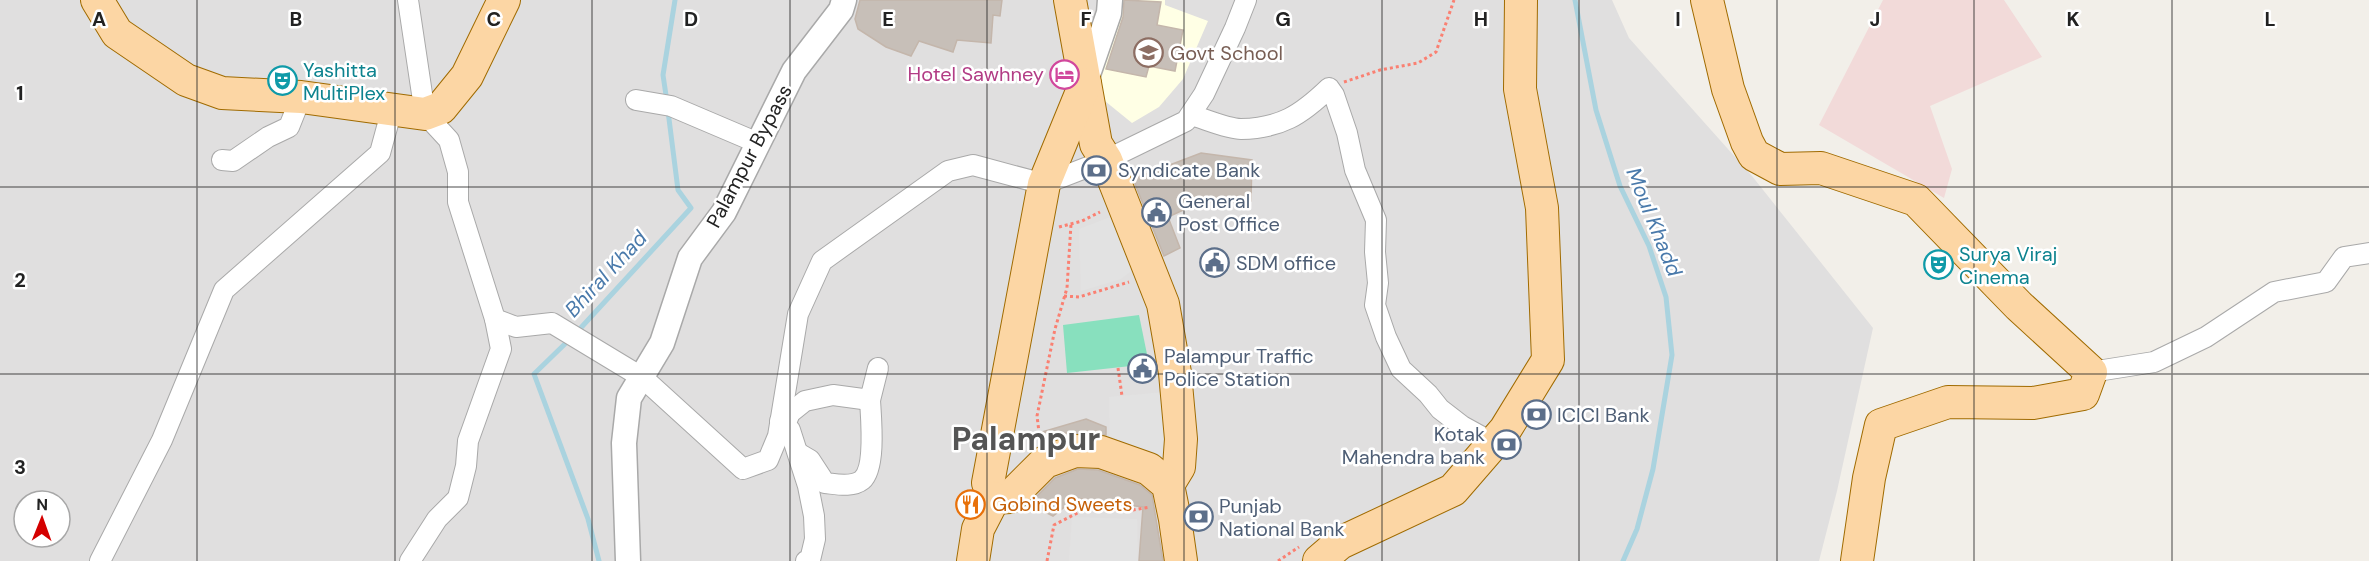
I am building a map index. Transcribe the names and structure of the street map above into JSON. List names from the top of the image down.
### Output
{
  "streets": {
    "street": ["Palampur Bypass"]
  },
  "districts": ["Palampur"],
  "water": ["Moul Khadd", "Bhiral Khad"],
  "places": {
    "school or university": ["Govt School"],
    "hotel": ["Hotel Sawhney"],
    "theatre": ["Yashitta MultiPlex", "Surya Viraj Cinema"],
    "bank": [
      "Syndicate Bank",
      "ICICI Bank",
      "Kotak Mahendra bank",
      "Punjab National Bank"
    ],
    "public building": ["General Post Office", "SDM office", "Palampur Traffic Police Station"],
    "restaurant": ["Gobind Sweets"]
  },
  "north": "top",
  "grid": {
    "columns": [
      "A",
      "B",
      "C",
      "D",
      "E",
      "F",
      "G",
      "H",
      "I",
      "J",
      "K",
      "L"
    ],
    "rows": ["1", "2", "3"]
  }
}
